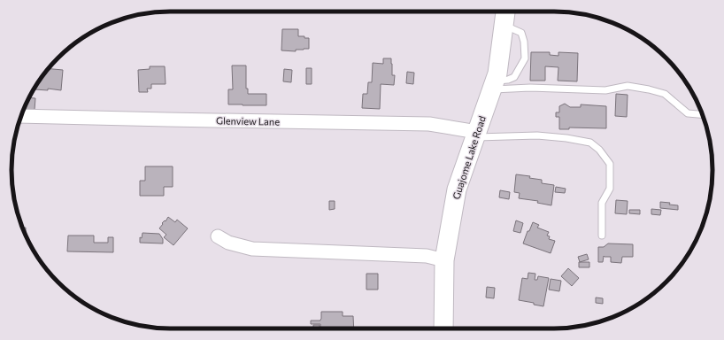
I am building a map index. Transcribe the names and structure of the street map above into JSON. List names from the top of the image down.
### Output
{
  "streets": {
    "street": ["Glenview Lane", "Guajome Lake Road"]
  },
  "crossings": [
    ["Glenview Lane", "Guajome Lake Road"]
  ]
}
